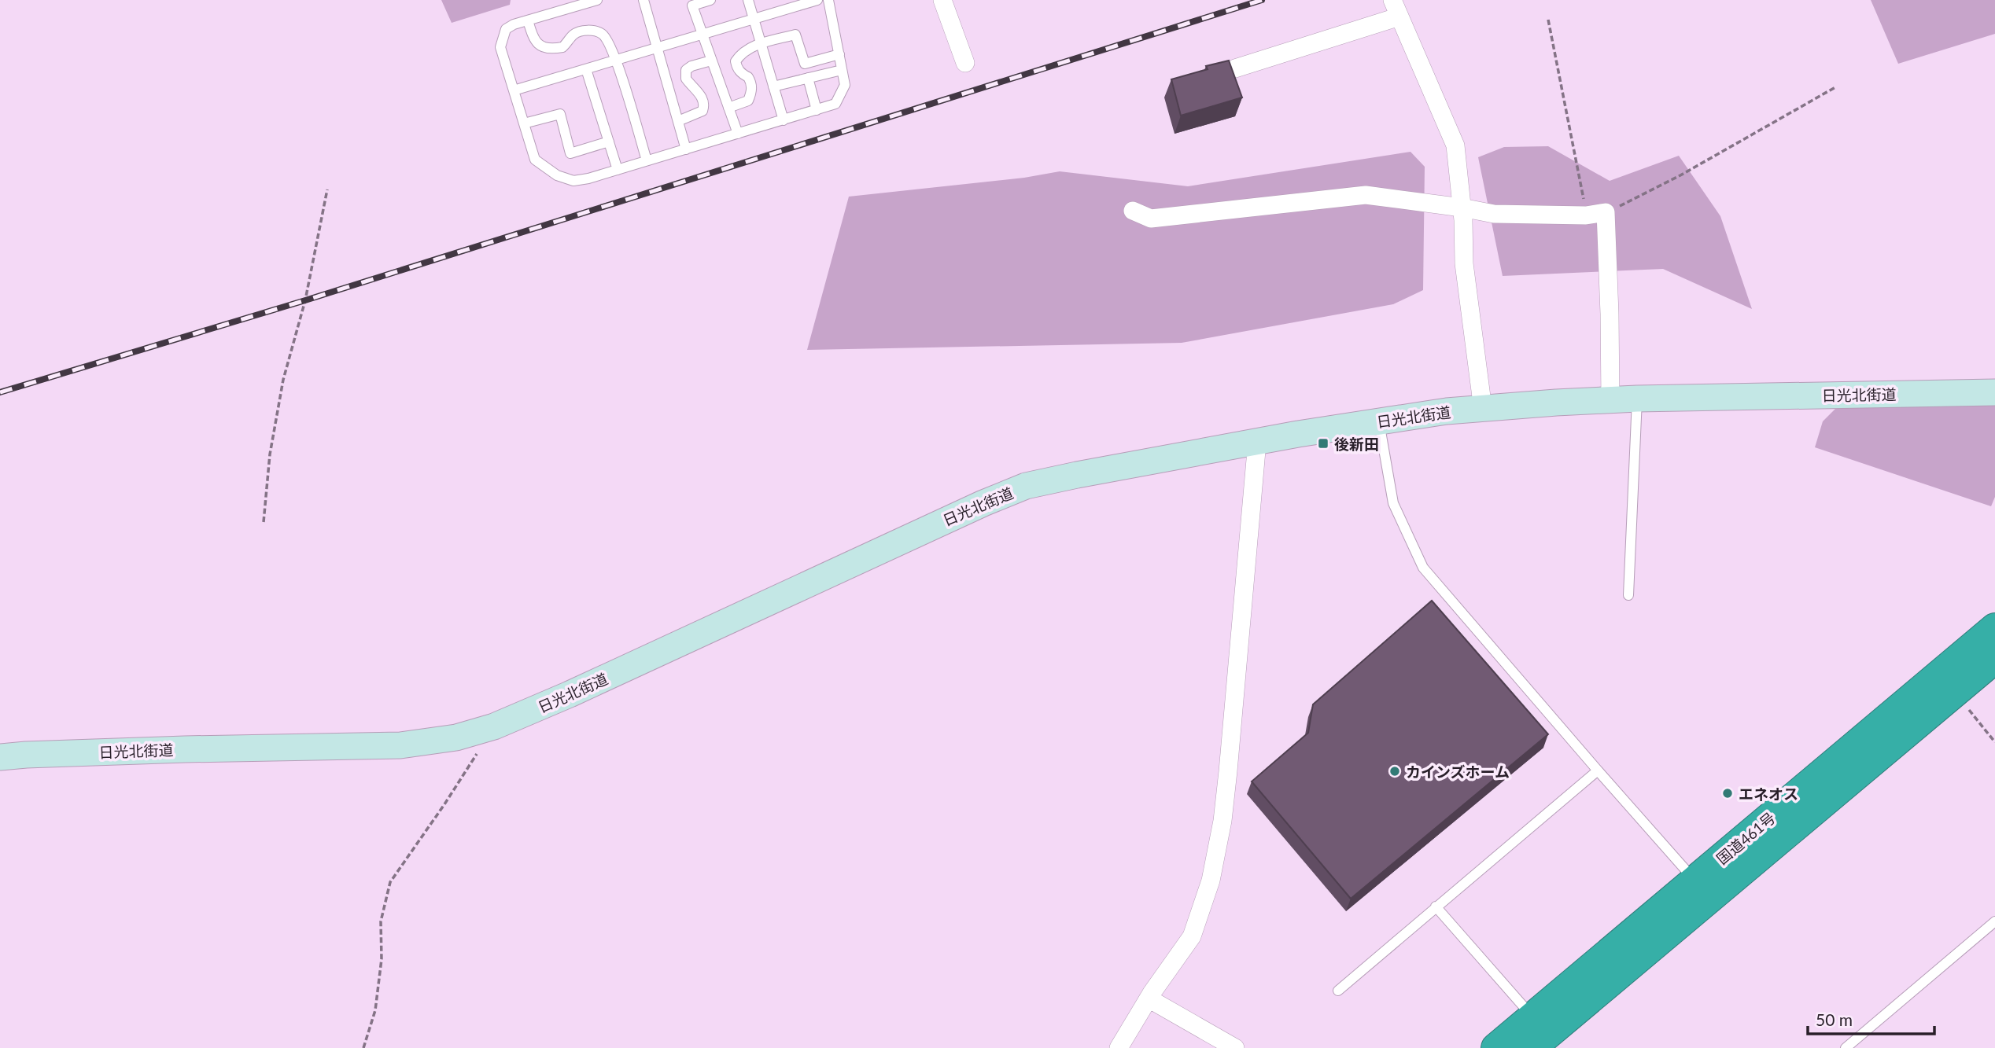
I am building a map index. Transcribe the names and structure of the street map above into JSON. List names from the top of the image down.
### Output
{
  "streets": {
    "highway": ["国道461号"],
    "street": ["日光北街道"]
  },
  "places": {
    "transit": ["後新田"],
    "other": ["カインズホーム", "エネオス"]
  },
  "scale_bar": "50 m"
}
